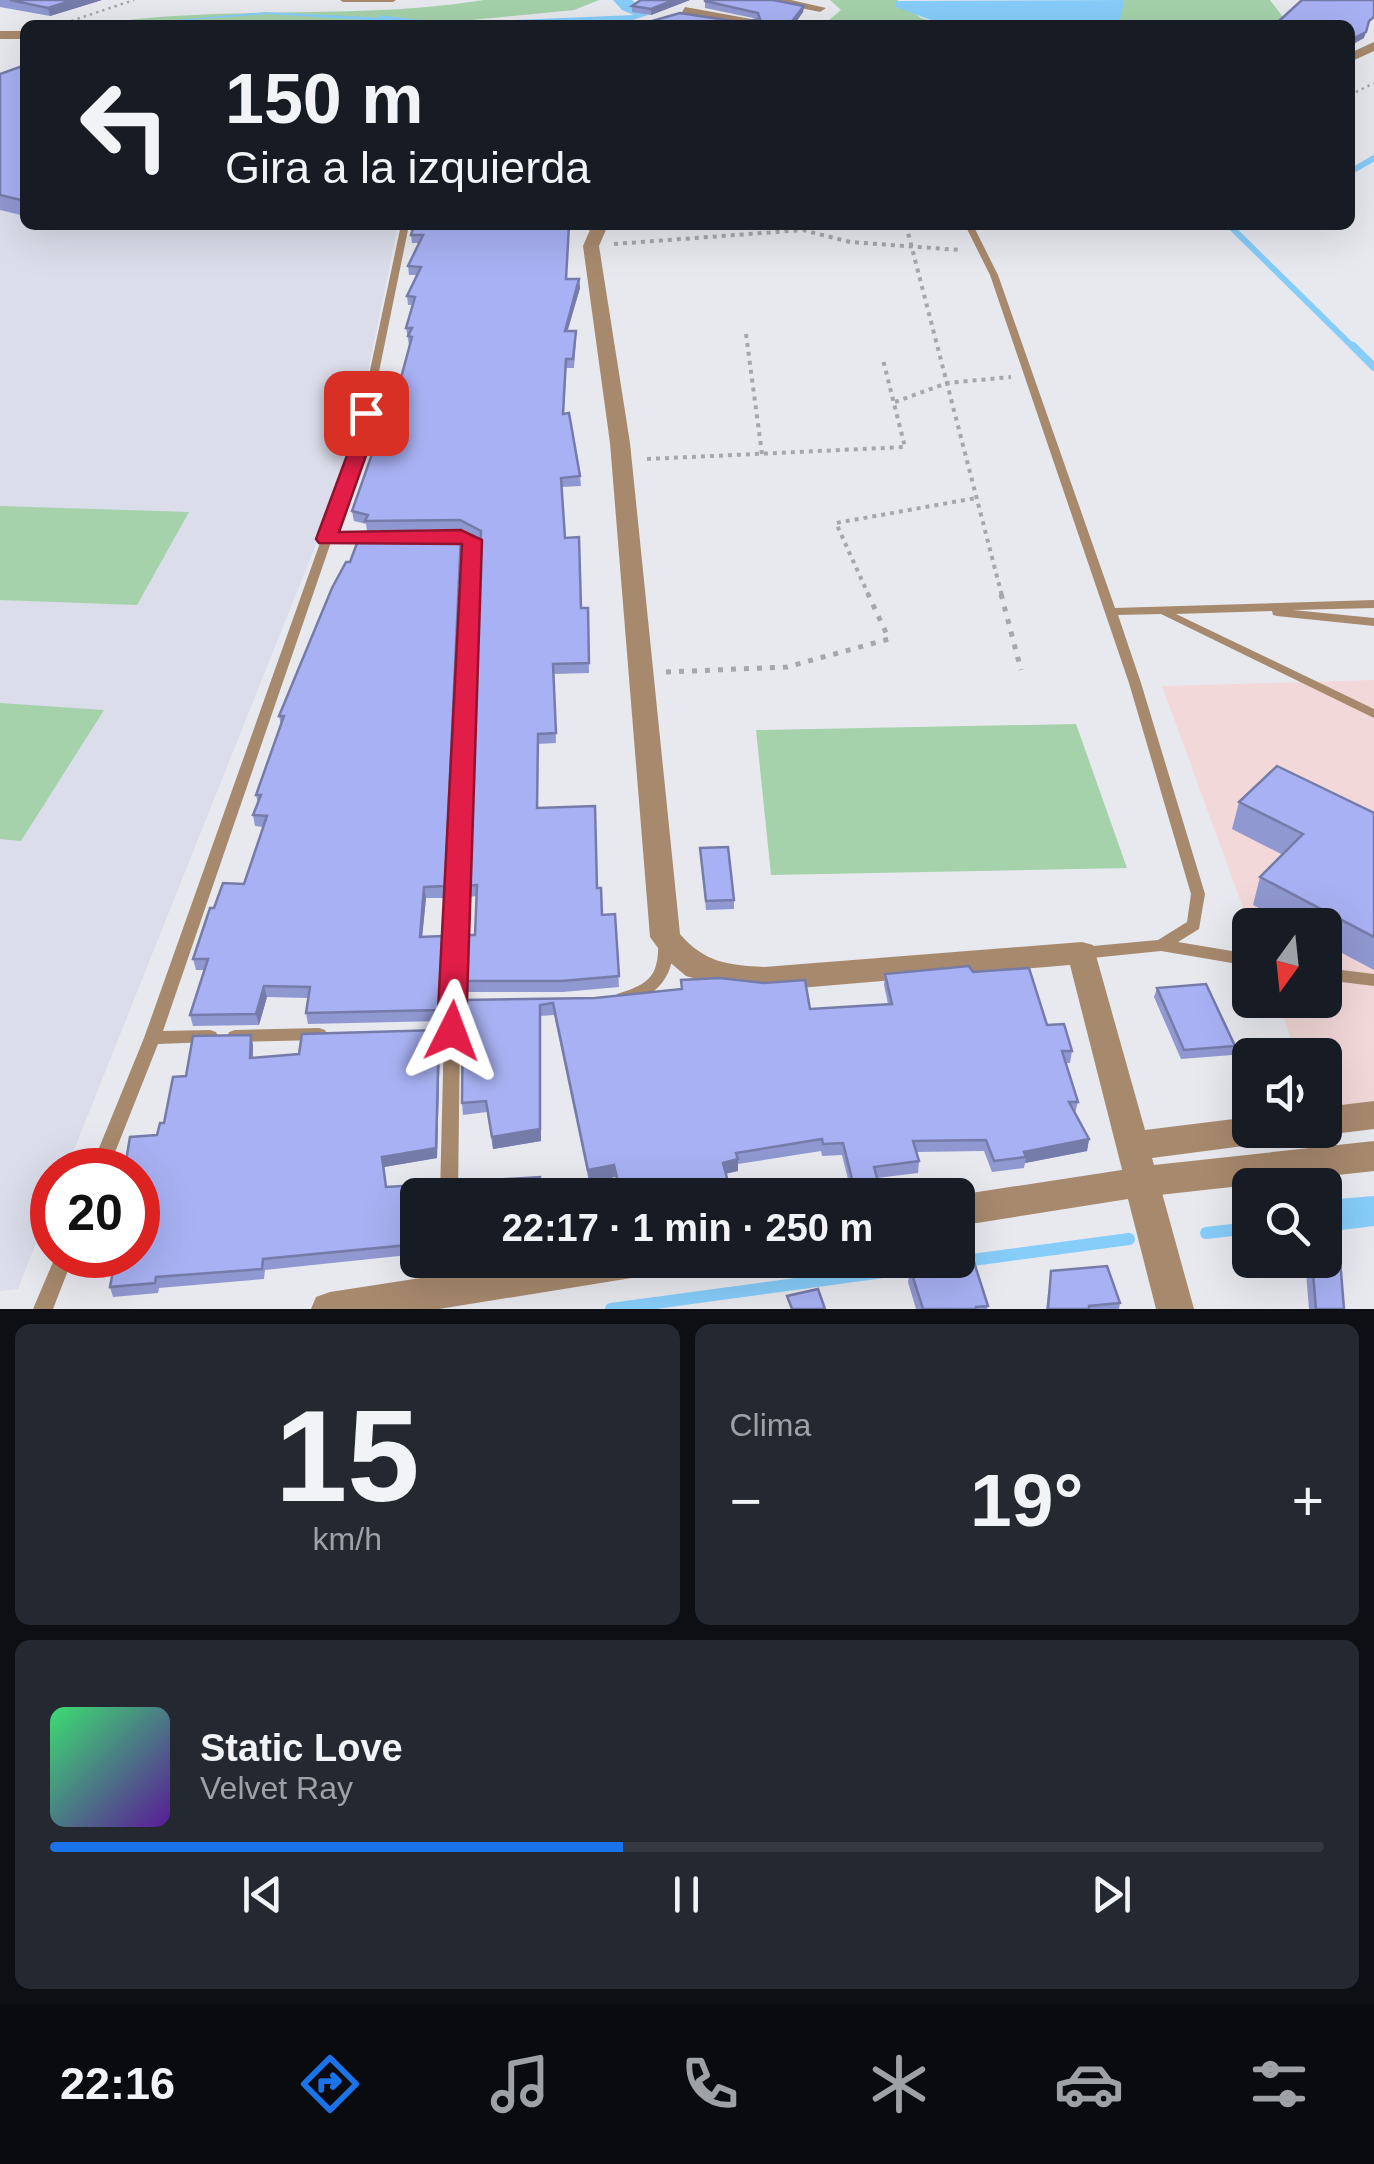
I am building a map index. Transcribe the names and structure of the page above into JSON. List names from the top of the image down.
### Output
{
  "north": "bottom",
  "page": {
    "turn": ["150 m", "Gira a la izquierda"],
    "limit": "20",
    "trip": "22:17 · 1 min · 250 m",
    "tile": [
      ["15", "km/h"],
      "Clima"
    ],
    "heat": ["−", "19°", "+"],
    "song": ["Static Love", "Velvet Ray"],
    "tabs": "22:16"
  }
}
